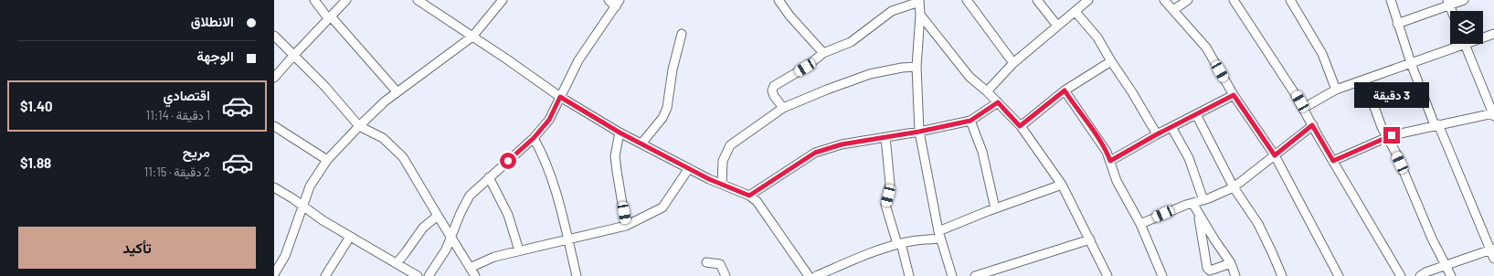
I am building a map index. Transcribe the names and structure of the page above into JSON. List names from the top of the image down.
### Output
{
  "page": {
    "banner": ["الانطلاق", "الوجهة"],
    "list": [
      {
        "name": "اقتصادي",
        "note": "1 دقيقة · 11:14",
        "value": "$1.40"
      },
      {
        "name": "مريح",
        "note": "2 دقيقة · 11:15",
        "value": "$1.88"
      }
    ],
    "bubble": "3 دقيقة",
    "buttons": "تأكيد"
  }
}
